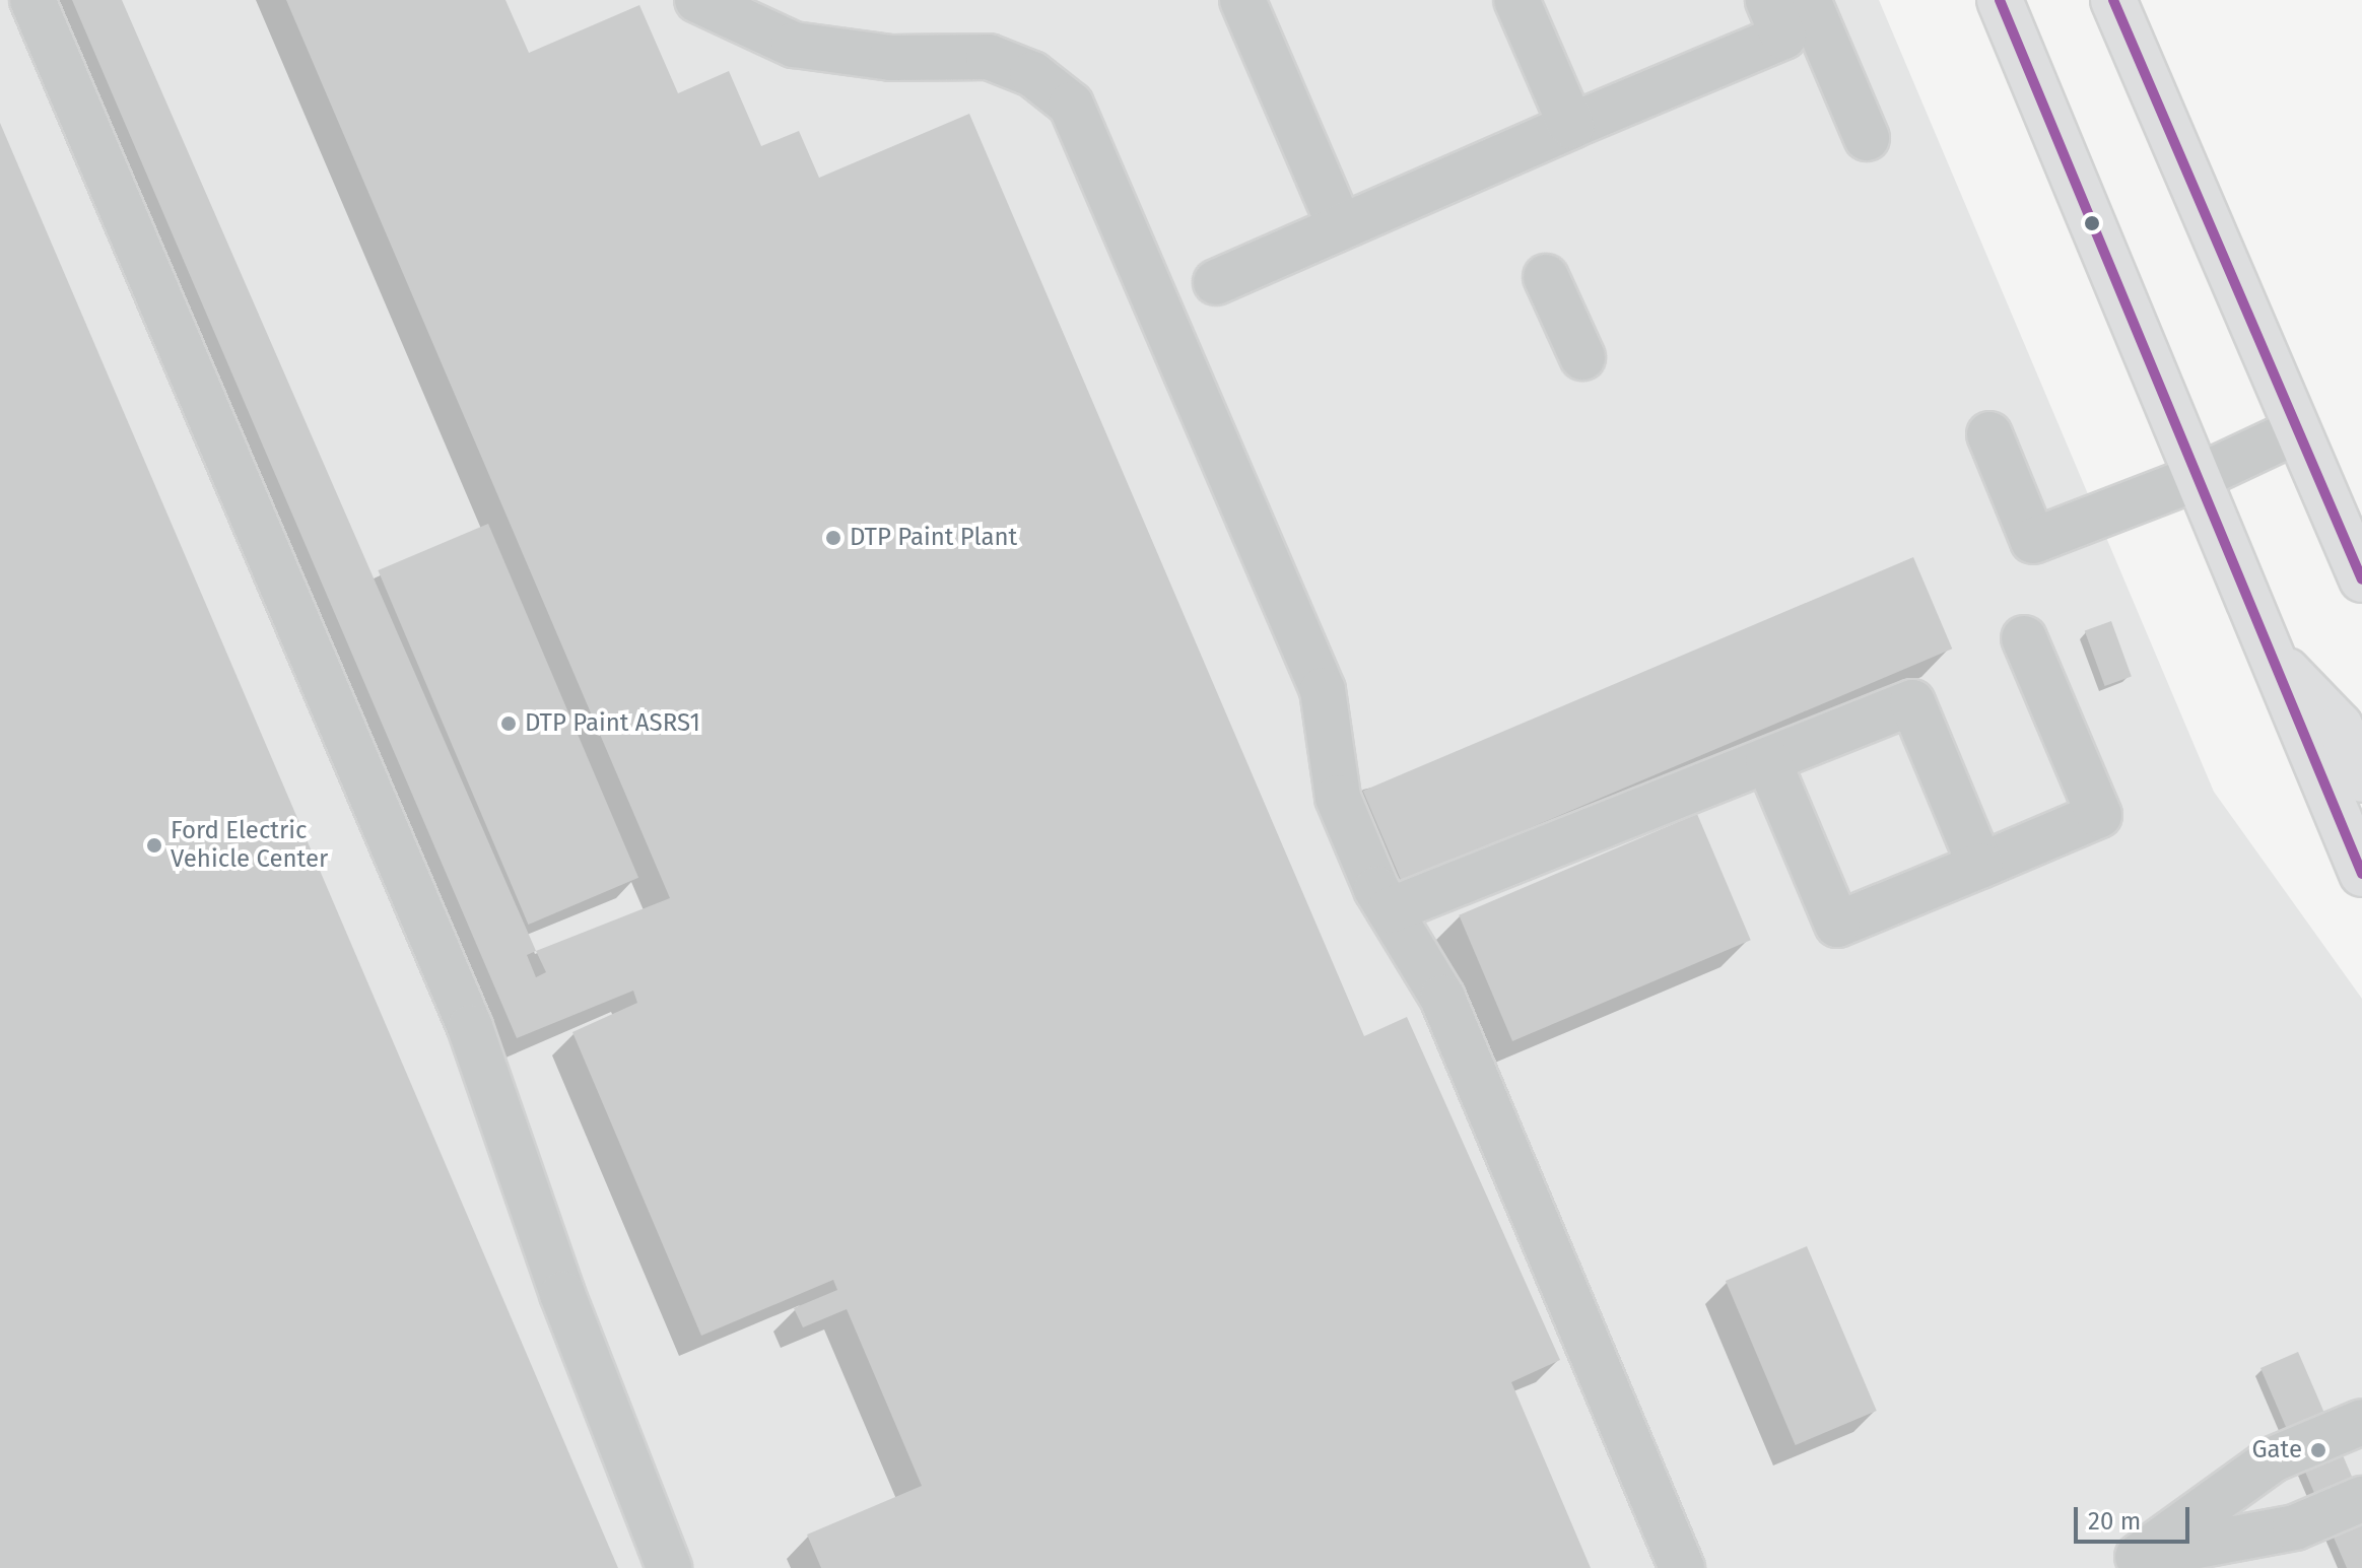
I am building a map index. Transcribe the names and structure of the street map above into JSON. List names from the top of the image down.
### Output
{
  "places": [
    "DTP Paint Plant",
    "DTP Paint ASRS1",
    "Ford Electric Vehicle Center",
    "Gate"
  ],
  "scale_bar": "20 m"
}
